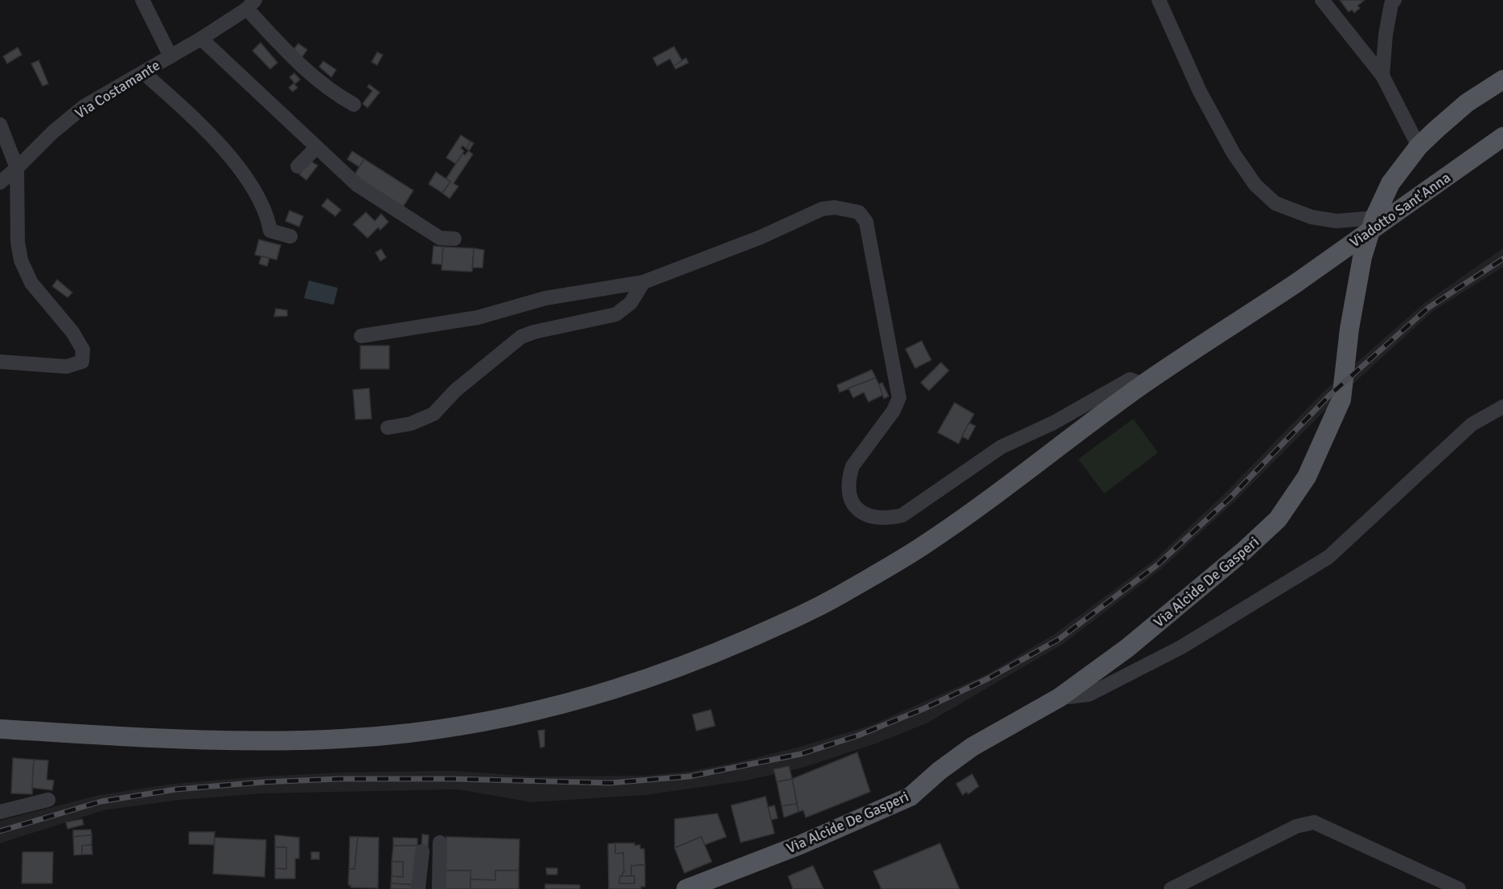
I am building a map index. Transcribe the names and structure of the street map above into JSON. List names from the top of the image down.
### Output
{
  "streets": {
    "main road": ["Viadotto Sant'Anna", "Via Alcide De Gasperi"],
    "street": ["Via Costamante"]
  }
}
